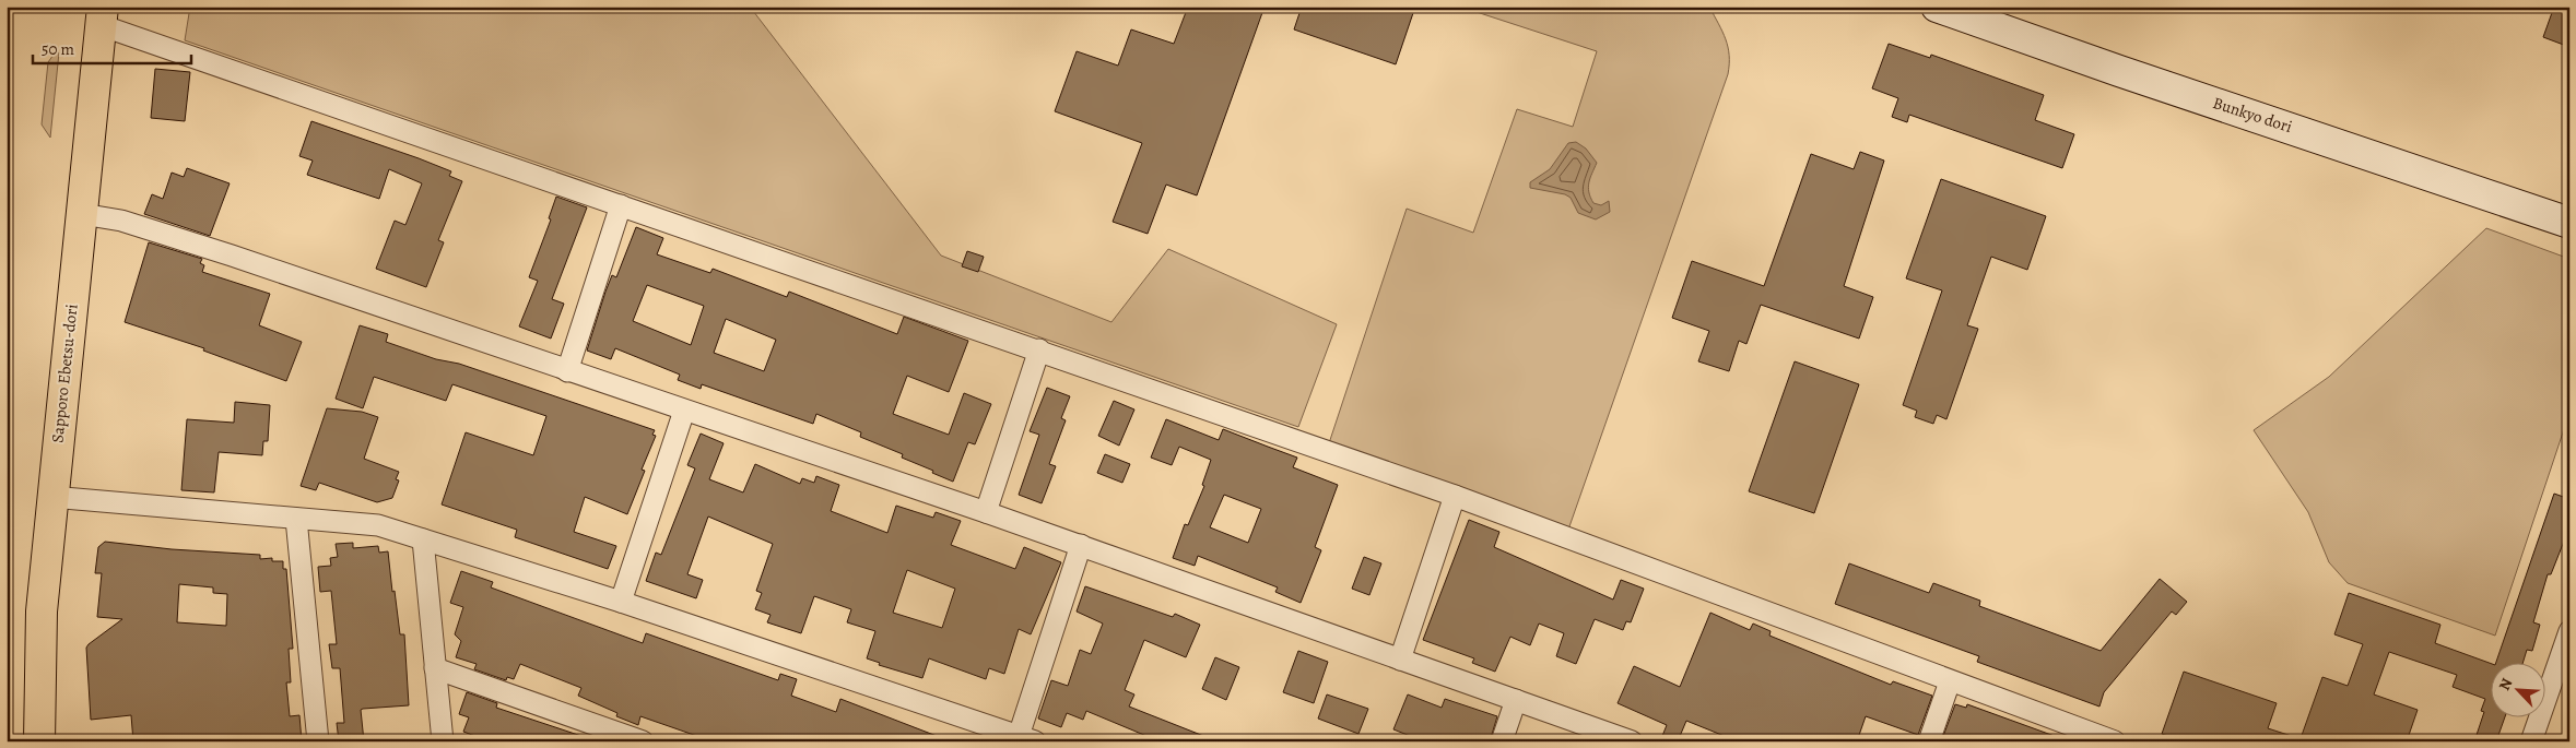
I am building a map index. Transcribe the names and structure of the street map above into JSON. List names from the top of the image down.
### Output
{
  "streets": {
    "highway": ["Sapporo Ebetsu-dori"],
    "street": ["Bunkyo dori"]
  },
  "scale_bar": "50 m",
  "north": "top left"
}
